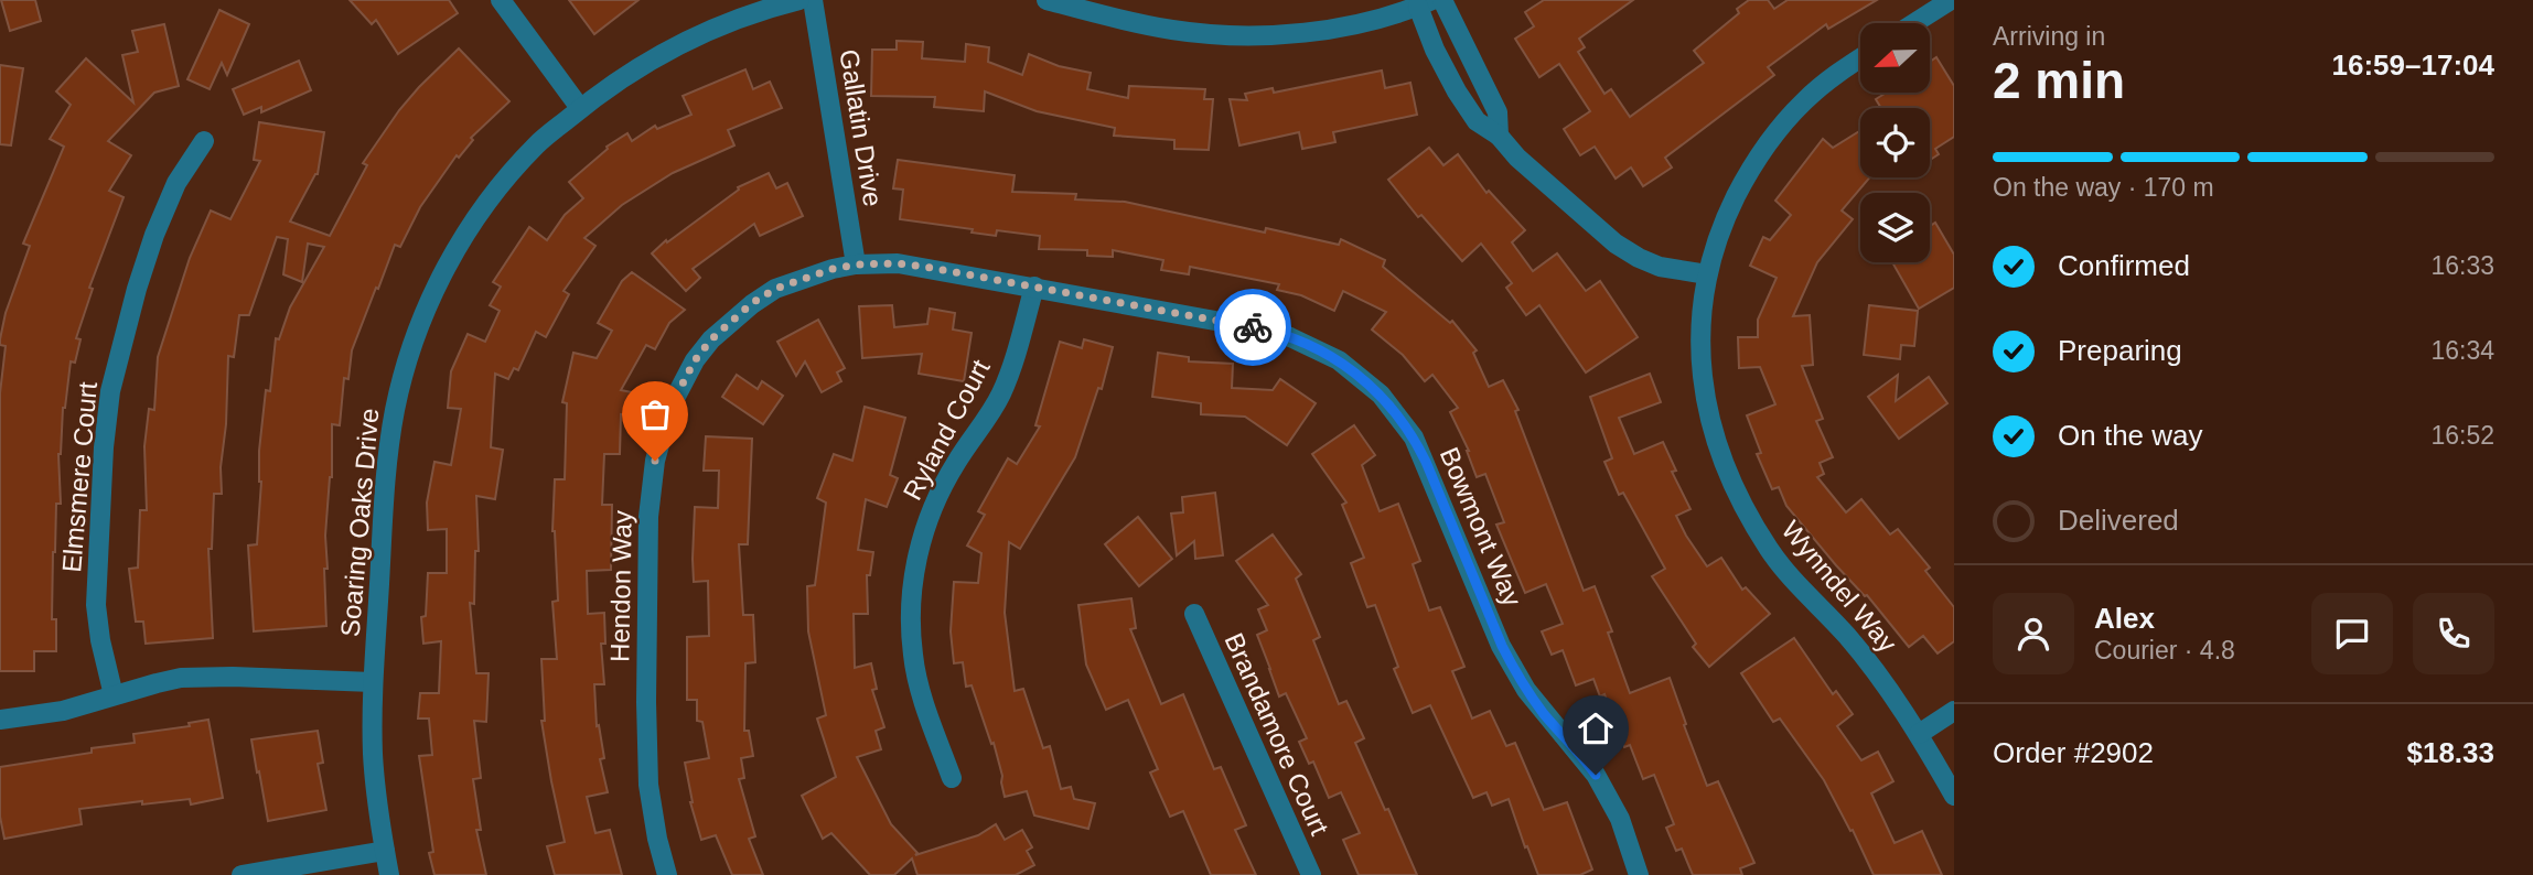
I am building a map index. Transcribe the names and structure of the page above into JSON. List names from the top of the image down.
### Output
{
  "streets": {
    "street": [
      "Gallatin Drive",
      "Ryland Court",
      "Elmsmere Court",
      "Soaring Oaks Drive",
      "Bowmont Way",
      "Hendon Way",
      "Wynndel Way",
      "Brandamore Court"
    ]
  },
  "crossings": [
    ["Gallatin Drive", "Bowmont Way"],
    ["Gallatin Drive", "Hendon Way"],
    ["Ryland Court", "Bowmont Way"],
    ["Bowmont Way", "Hendon Way"]
  ],
  "north": "left",
  "page": {
    "heading": ["2 min", "Arriving in", "16:59–17:04"],
    "panel": [
      "Alex",
      "Courier · 4.8",
      "Order #2902",
      "$18.33"
    ],
    "bar": "On the way · 170 m",
    "list": [
      ["Confirmed", "16:33"],
      ["Preparing", "16:34"],
      ["On the way", "16:52"],
      "Delivered"
    ]
  }
}
